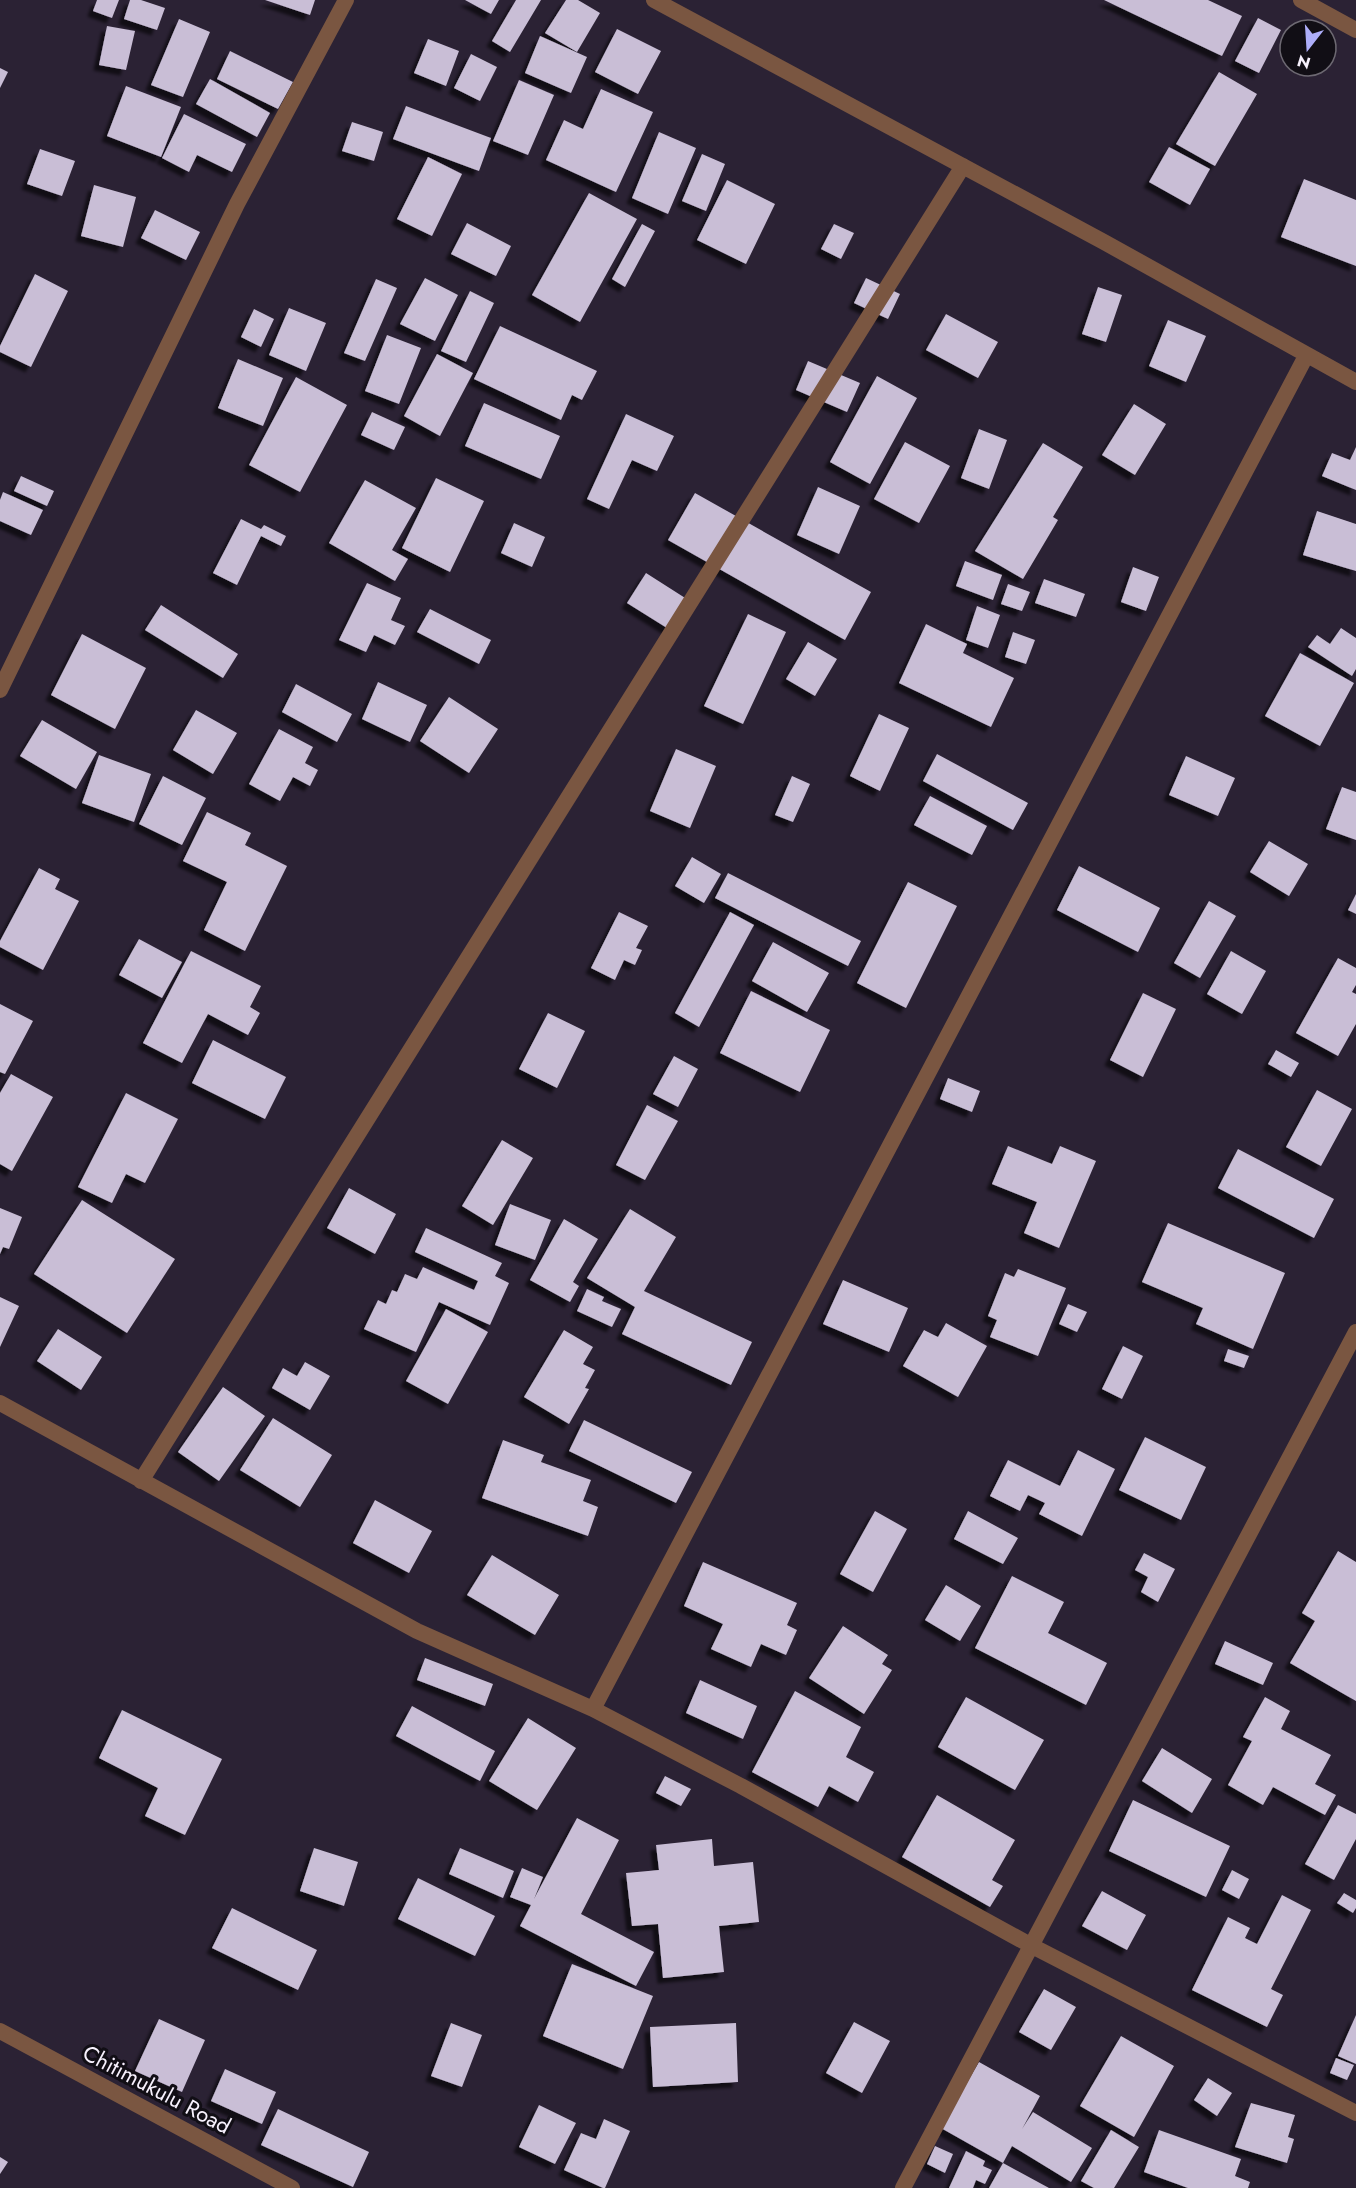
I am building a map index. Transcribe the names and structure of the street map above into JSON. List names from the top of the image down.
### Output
{
  "streets": {
    "street": ["Chitimukulu Road"]
  },
  "north": "bottom"
}
